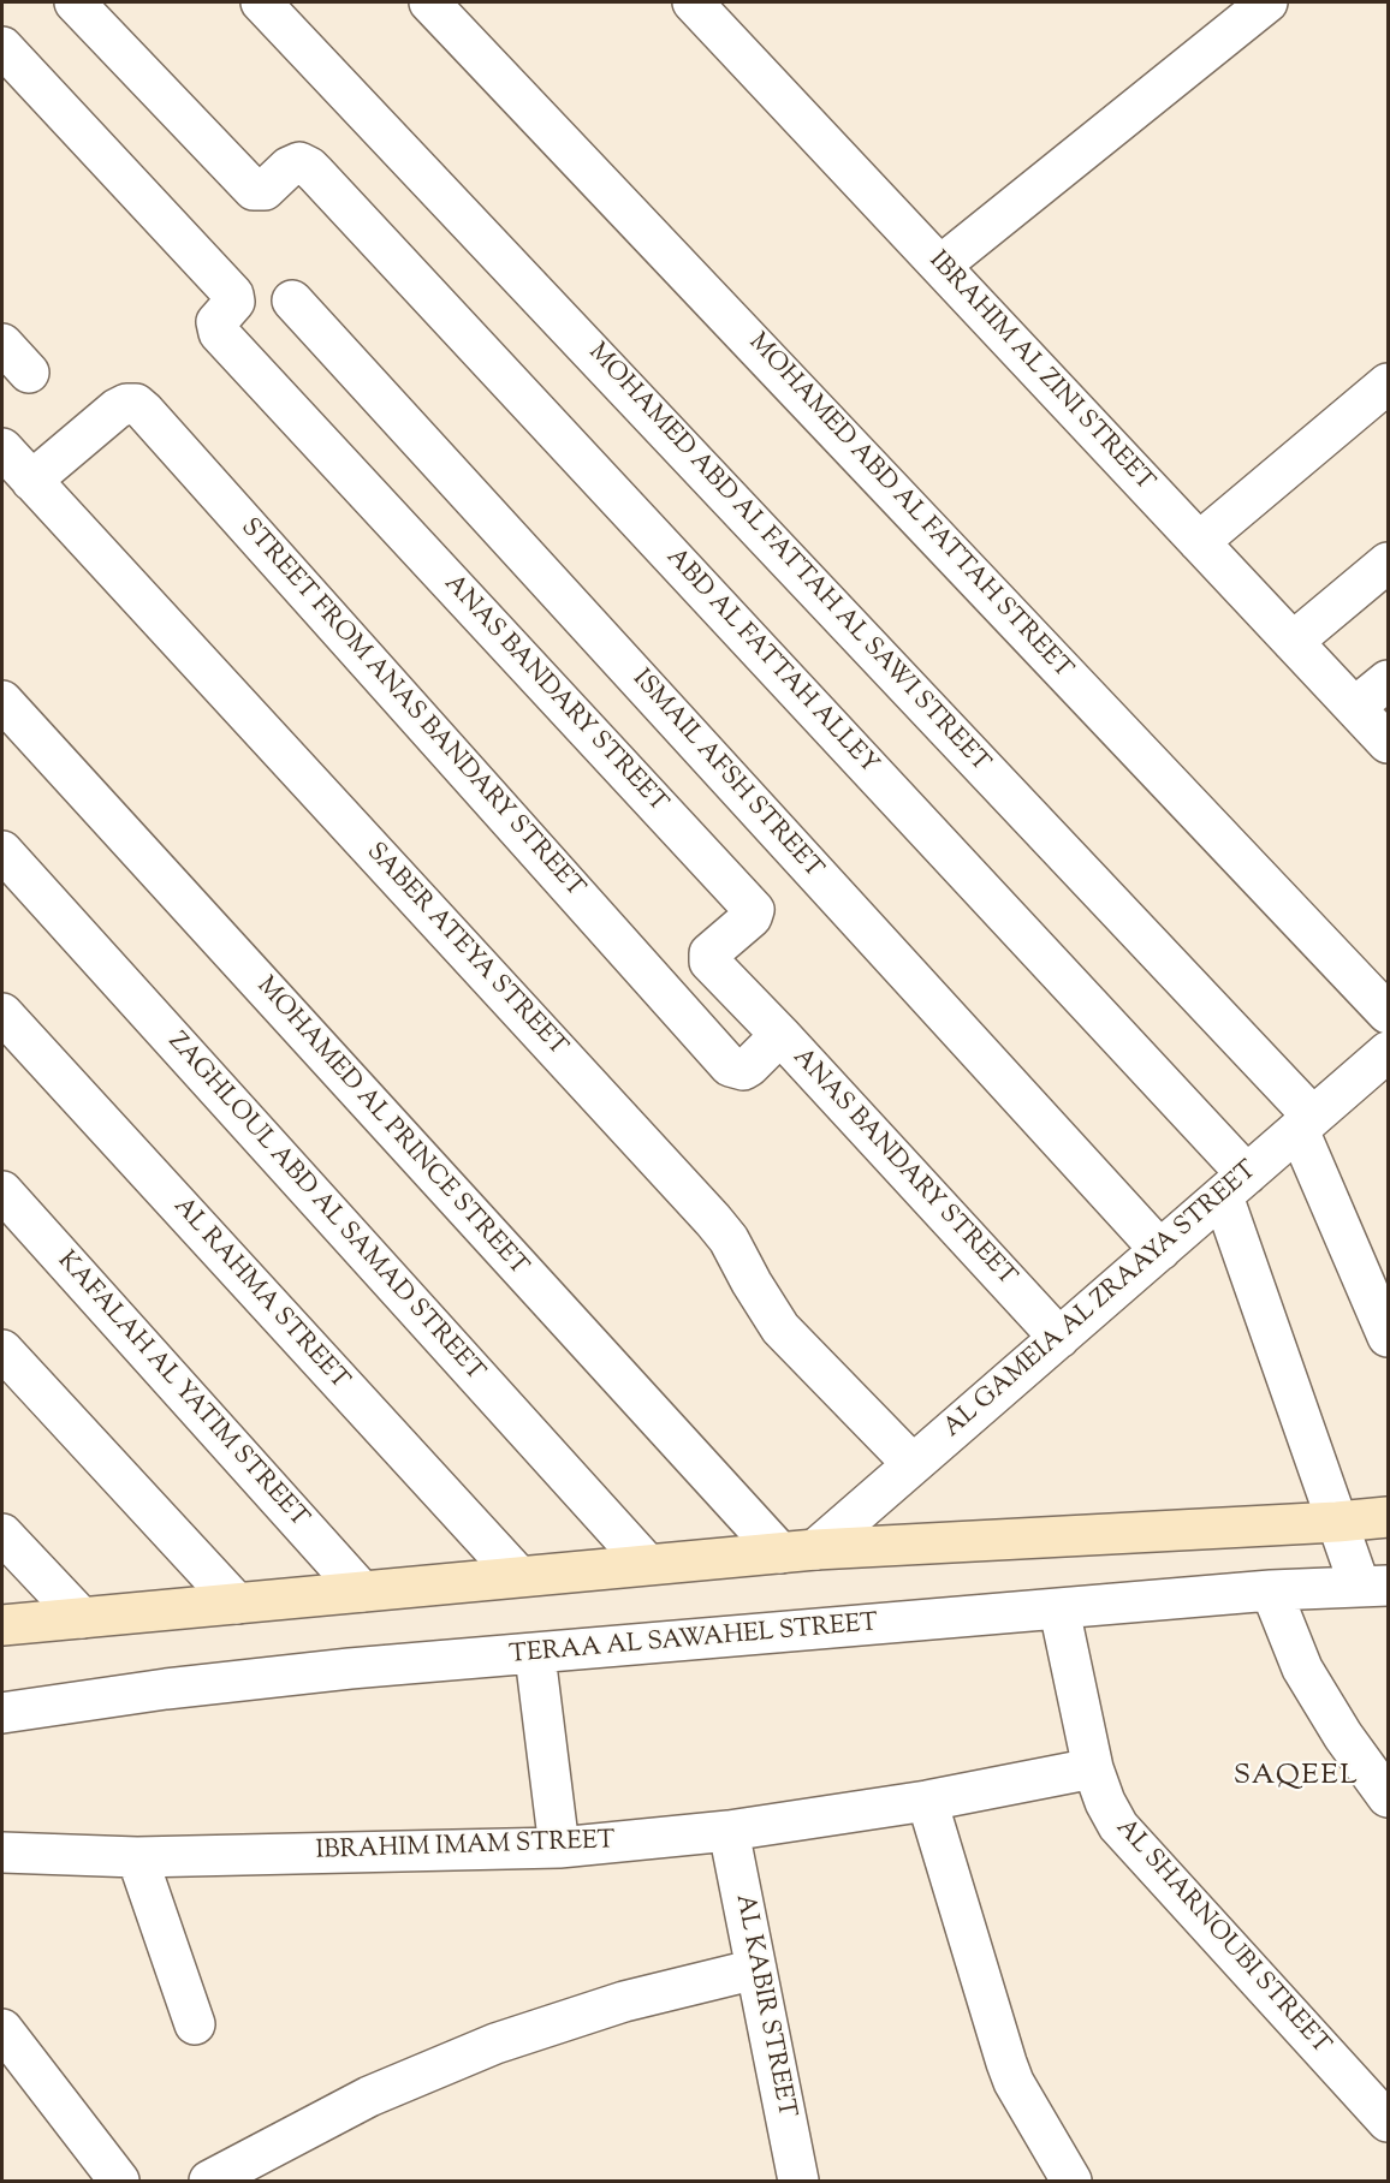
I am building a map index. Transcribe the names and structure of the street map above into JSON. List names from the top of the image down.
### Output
{
  "streets": {
    "street": [
      "IBRAHIM AL ZINI STREET",
      "MOHAMED ABD AL FATTAH STREET",
      "MOHAMED ABD AL FATTAH AL SAWI STREET",
      "ABD AL FATTAH ALLEY",
      "ANAS BANDARY STREET",
      "STREET FROM ANAS BANDARY STREET",
      "ISMAIL AFSH STREET",
      "SABER ATEYA STREET",
      "MOHAMED AL PRINCE STREET",
      "ZAGHLOUL ABD AL SAMAD STREET",
      "AL RAHMA STREET",
      "AL GAMEIA AL ZRAAYA STREET",
      "KAFALAH AL YATIM STREET",
      "TERAA AL SAWAHEL STREET",
      "IBRAHIM IMAM STREET",
      "AL SHARNOUBI STREET",
      "AL KABIR STREET"
    ]
  },
  "crossings": [
    ["MOHAMED ABD AL FATTAH AL SAWI STREET", "AL GAMEIA AL ZRAAYA STREET"],
    ["ABD AL FATTAH ALLEY", "AL GAMEIA AL ZRAAYA STREET"],
    ["ANAS BANDARY STREET", "STREET FROM ANAS BANDARY STREET"],
    ["ANAS BANDARY STREET", "AL GAMEIA AL ZRAAYA STREET"],
    ["STREET FROM ANAS BANDARY STREET", "SABER ATEYA STREET"],
    ["ISMAIL AFSH STREET", "AL GAMEIA AL ZRAAYA STREET"],
    ["SABER ATEYA STREET", "AL GAMEIA AL ZRAAYA STREET"],
    ["MOHAMED AL PRINCE STREET", "AL GAMEIA AL ZRAAYA STREET"],
    ["TERAA AL SAWAHEL STREET", "AL SHARNOUBI STREET"],
    ["IBRAHIM IMAM STREET", "AL SHARNOUBI STREET"],
    ["IBRAHIM IMAM STREET", "AL KABIR STREET"]
  ],
  "districts": ["SAQEEL"]
}
